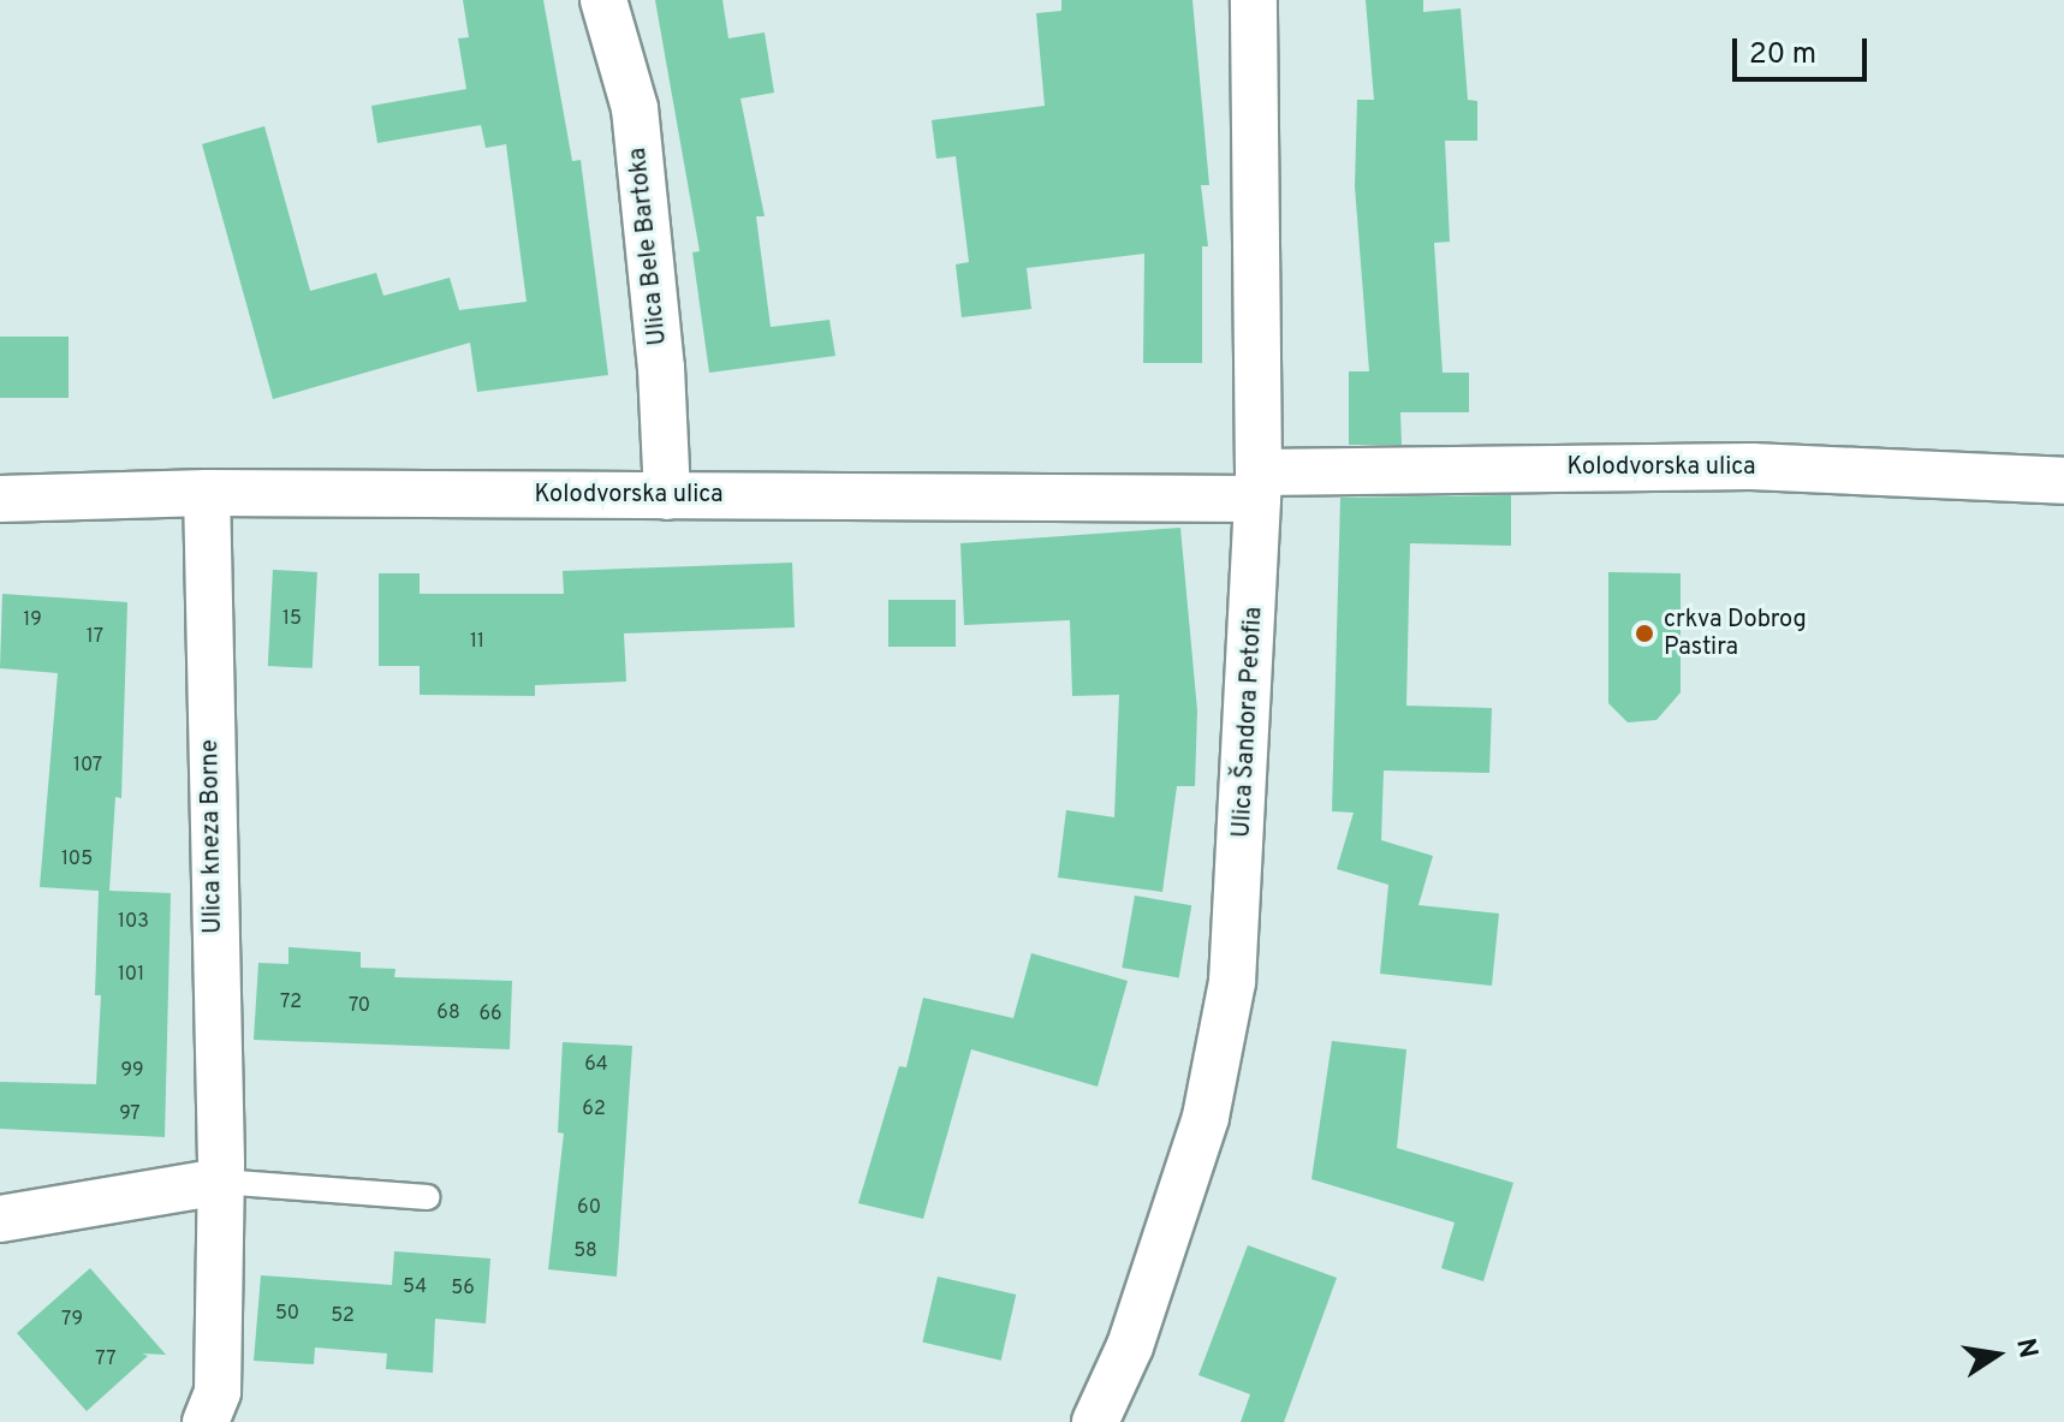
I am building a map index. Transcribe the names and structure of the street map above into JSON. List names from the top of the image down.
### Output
{
  "streets": {
    "street": [
      "Ulica Bele Bartoka",
      "Kolodvorska ulica",
      "Ulica Šandora Petofia",
      "Ulica kneza Borne"
    ]
  },
  "crossings": [
    ["Ulica Bele Bartoka", "Kolodvorska ulica"],
    ["Kolodvorska ulica", "Ulica Šandora Petofia"],
    ["Kolodvorska ulica", "Ulica kneza Borne"]
  ],
  "places": ["crkva Dobrog Pastira"],
  "house_numbers": [
    "15",
    "19",
    "17",
    "11",
    "107",
    "105",
    "103",
    "101",
    "72",
    "70",
    "68",
    "66",
    "64",
    "99",
    "62",
    "97",
    "60",
    "58",
    "54",
    "56",
    "50",
    "52",
    "79",
    "77"
  ],
  "scale_bar": "20 m",
  "north": "right"
}
